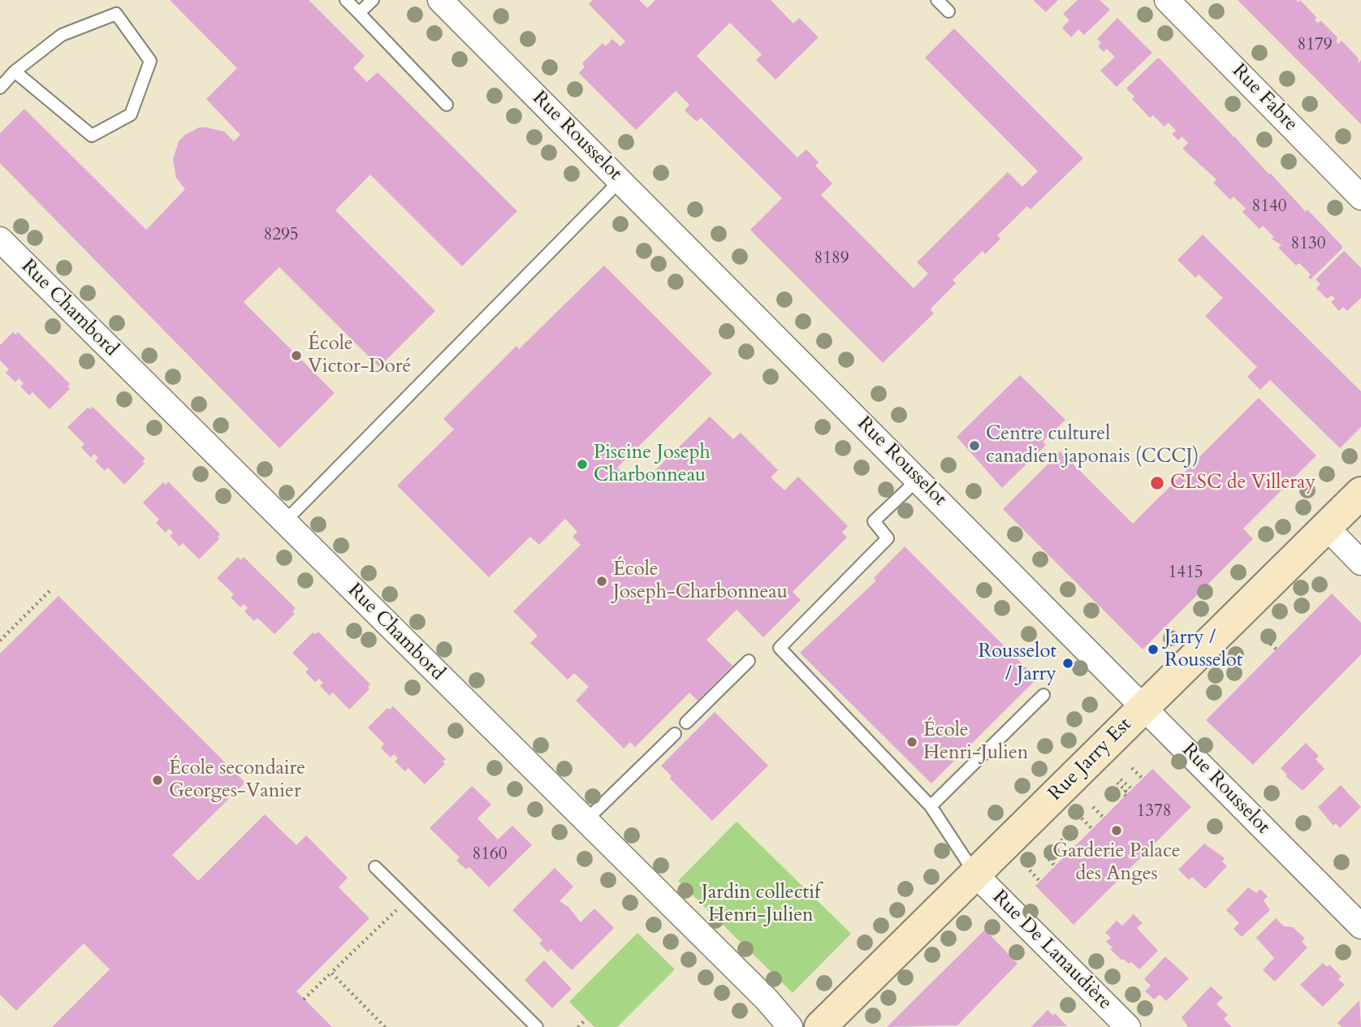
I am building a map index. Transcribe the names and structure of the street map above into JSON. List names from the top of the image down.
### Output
{
  "streets": {
    "main road": ["Rue Jarry Est"],
    "street": [
      "Rue Fabre",
      "Rue Rousselot",
      "Rue Chambord",
      "Rue De Lanaudière"
    ]
  },
  "crossings": [
    ["Rue Rousselot", "Rue Jarry Est"],
    ["Rue Jarry Est", "Rue De Lanaudière"]
  ],
  "parks": ["Jardin collectif Henri-Julien"],
  "places": [
    "École Victor-Doré",
    "Centre culturel canadien japonais (CCCJ)",
    "Piscine Joseph Charbonneau",
    "CLSC de Villeray",
    "École Joseph-Charbonneau",
    "Jarry / Rousselot",
    "Rousselot / Jarry",
    "École Henri-Julien",
    "École secondaire Georges-Vanier",
    "Garderie Palace des Anges"
  ],
  "house_numbers": [
    "8179",
    "8140",
    "8295",
    "8130",
    "8189",
    "1415",
    "1378",
    "8160"
  ]
}
